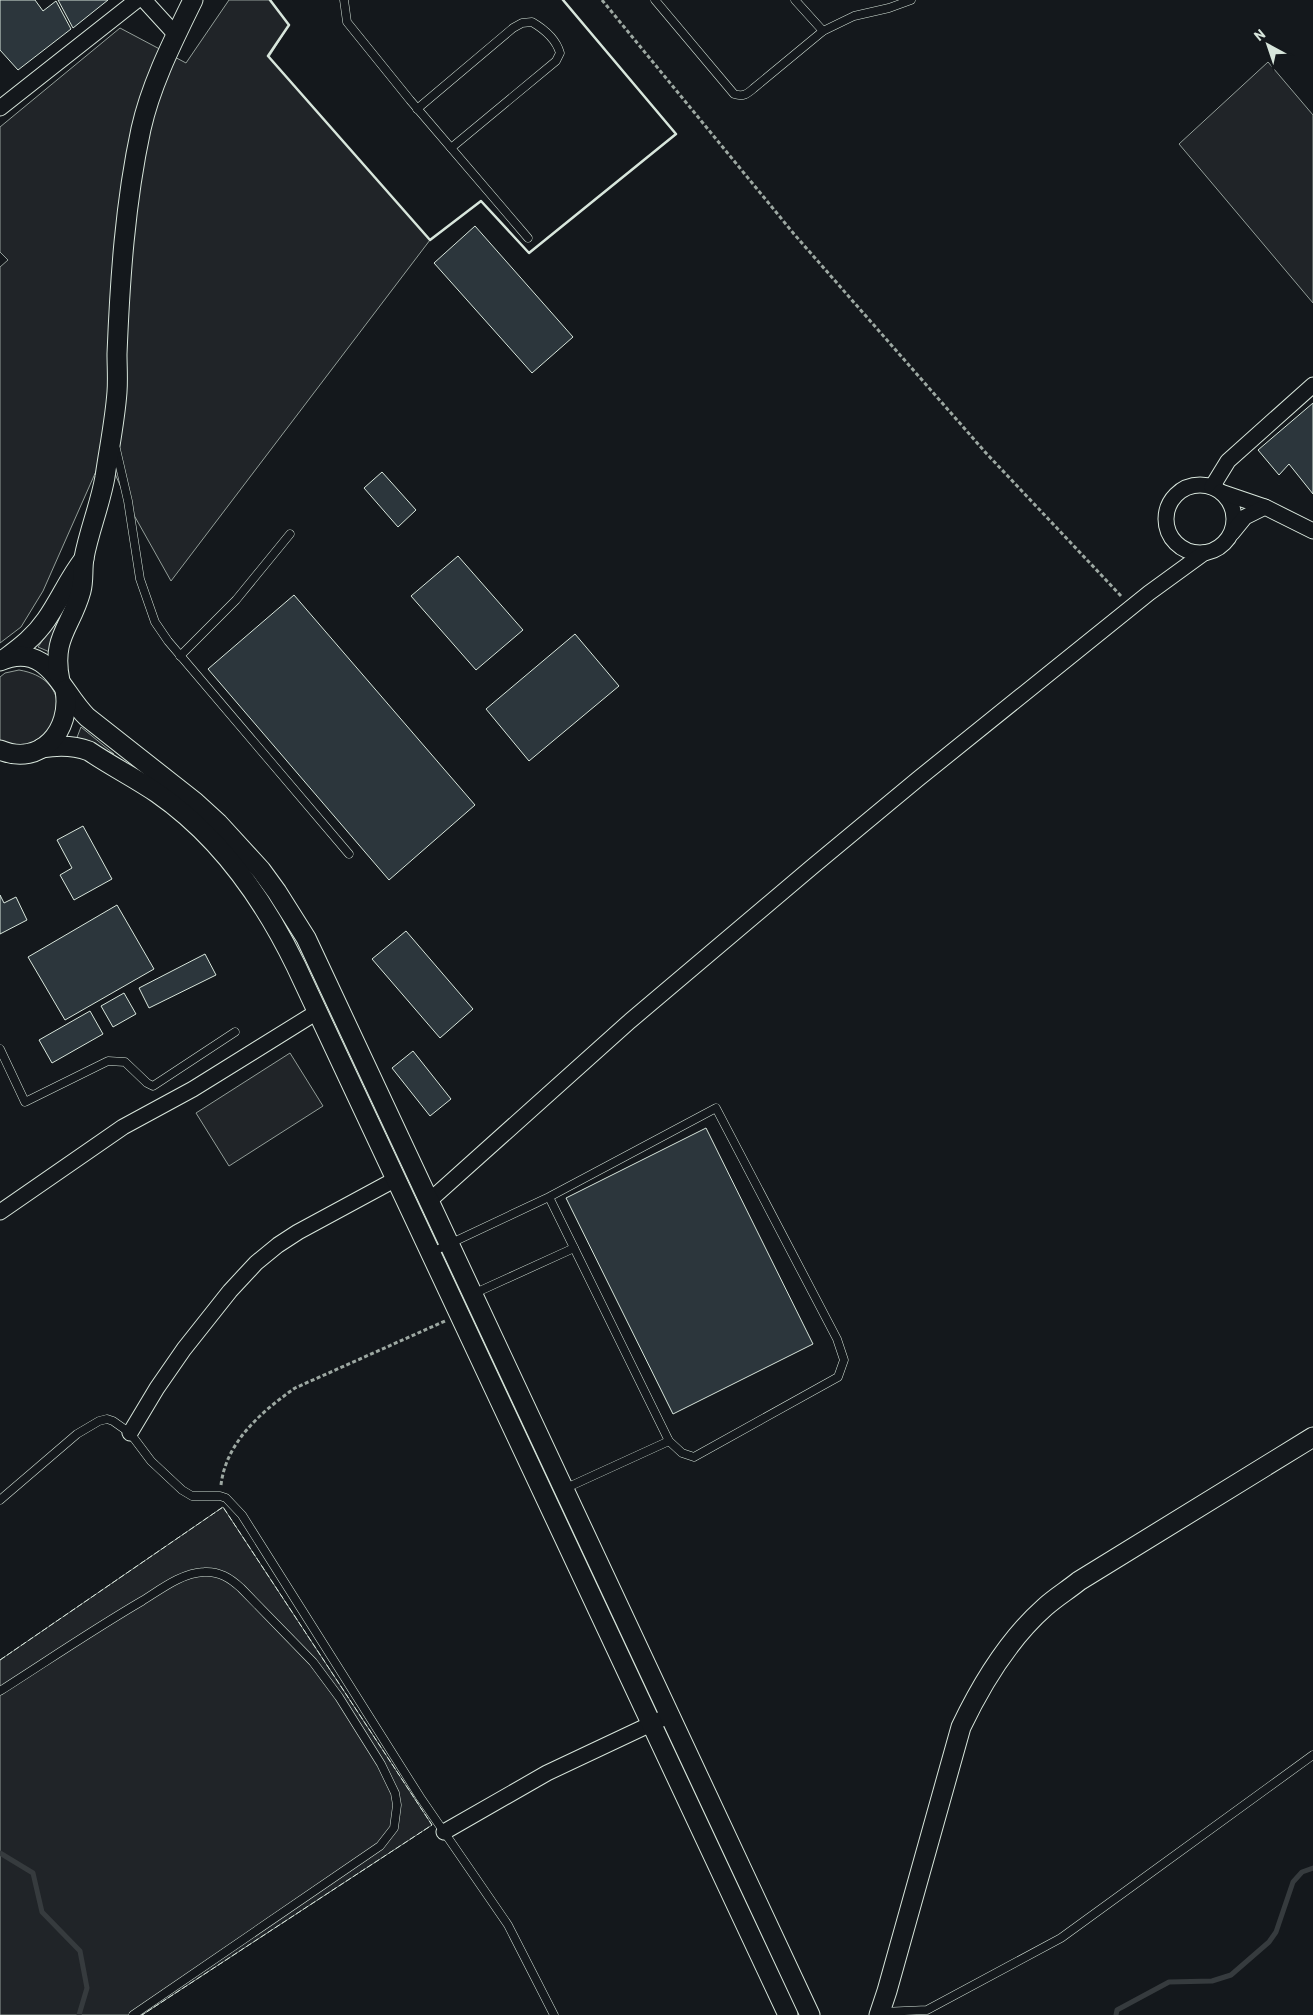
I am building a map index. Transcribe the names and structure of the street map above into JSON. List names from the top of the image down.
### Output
{
  "north": "top left"
}
